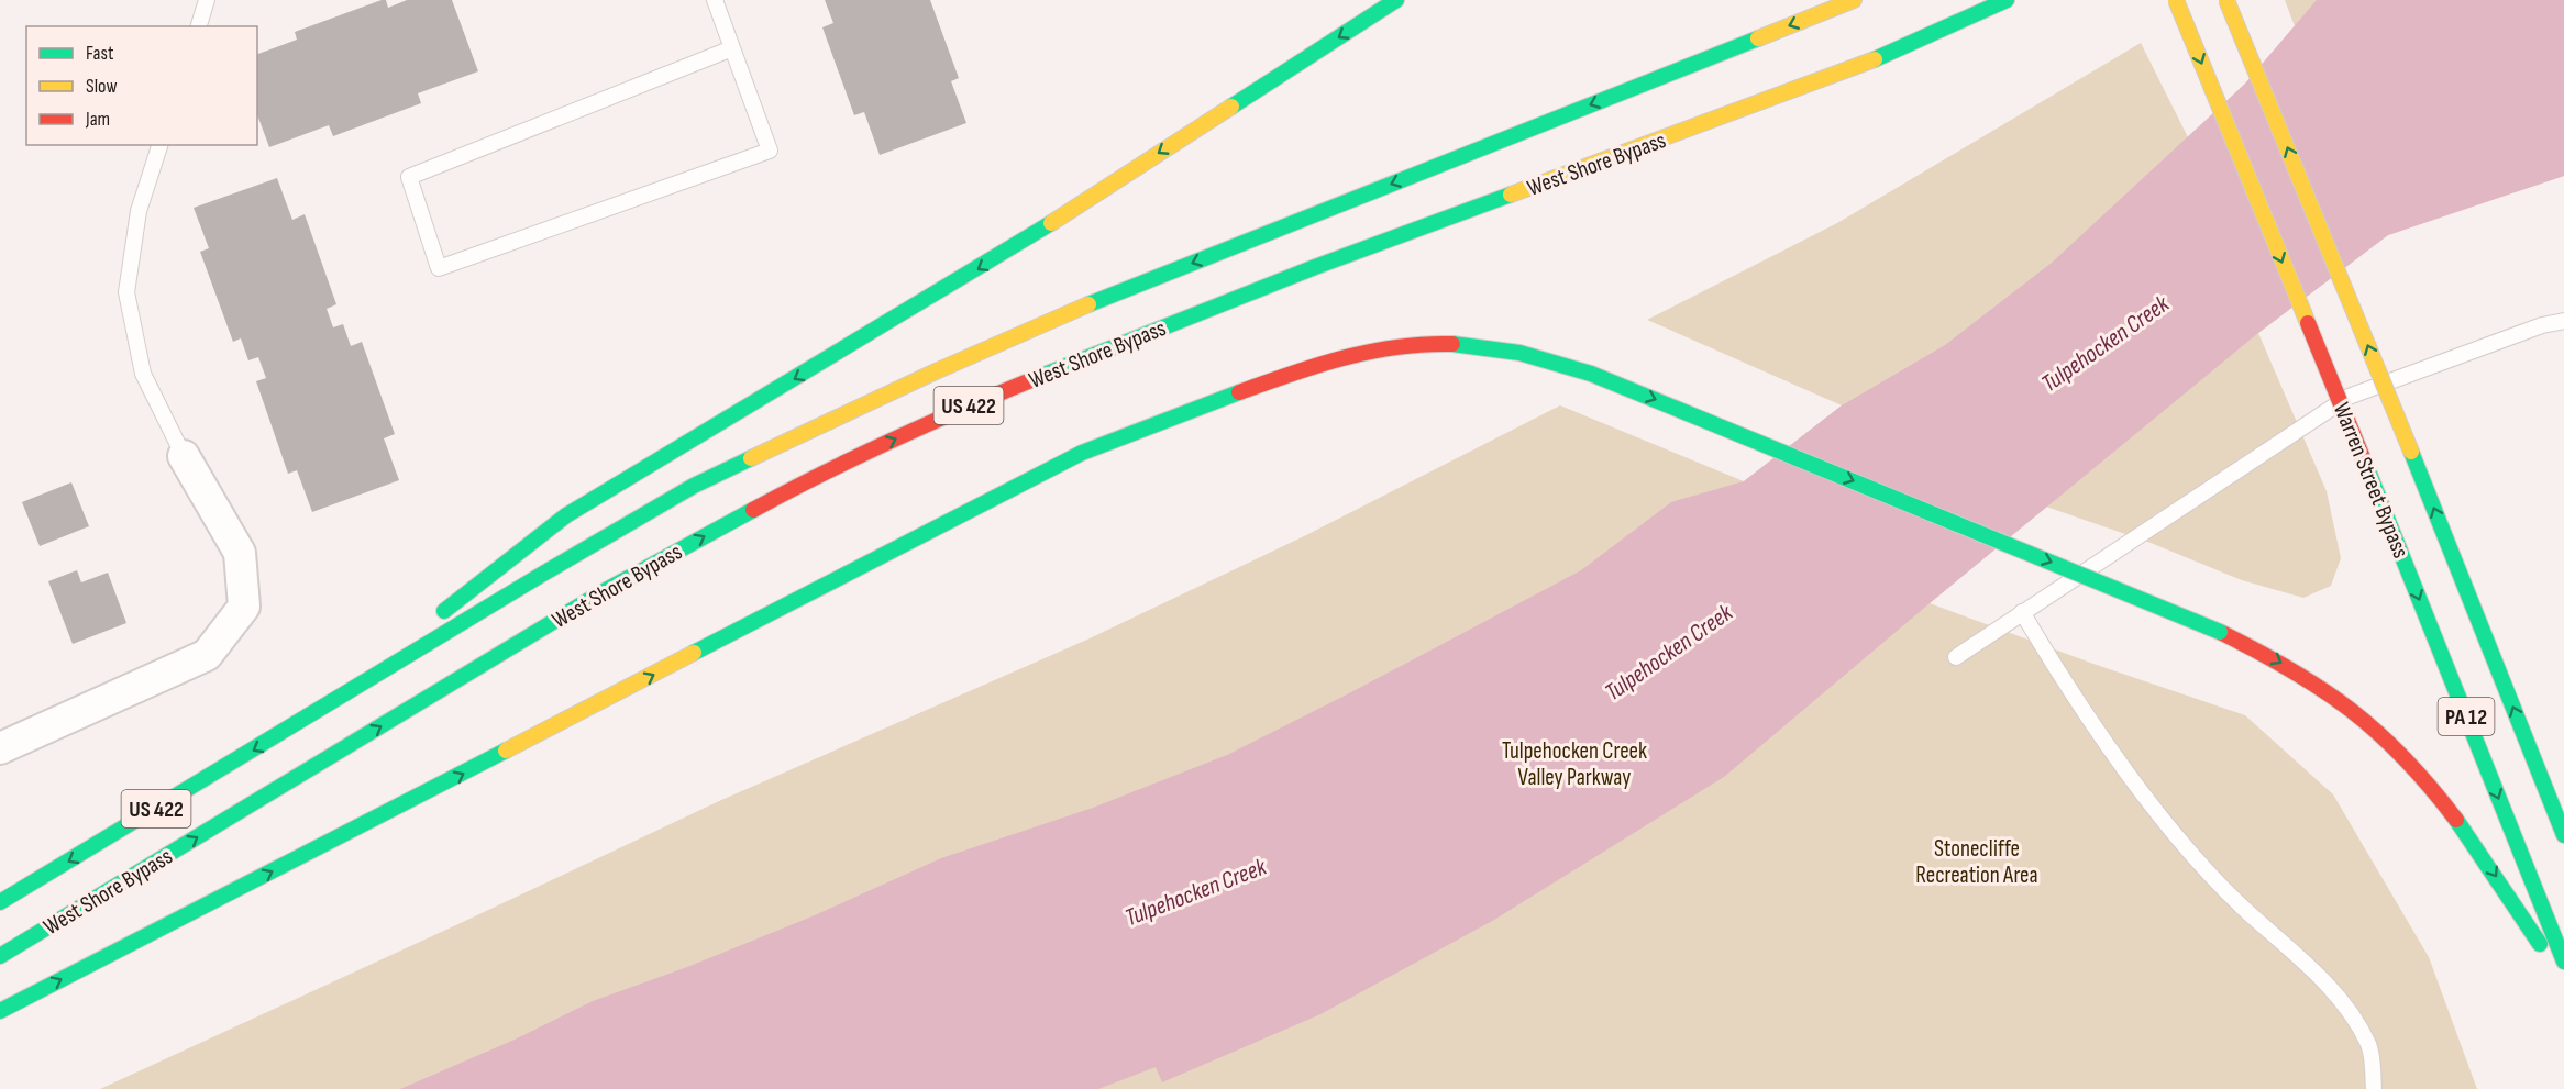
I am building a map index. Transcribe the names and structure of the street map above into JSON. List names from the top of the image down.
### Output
{
  "streets": {
    "highway": [
      "West Shore Bypass",
      "US 422",
      "Warren Street Bypass",
      "PA 12"
    ]
  },
  "crossings": [
    ["West Shore Bypass", "US 422"]
  ],
  "water": ["Tulpehocken Creek"],
  "parks": ["Tulpehocken Creek Valley Parkway", "Stonecliffe Recreation Area"],
  "legend": ["Fast", "Slow", "Jam"]
}
